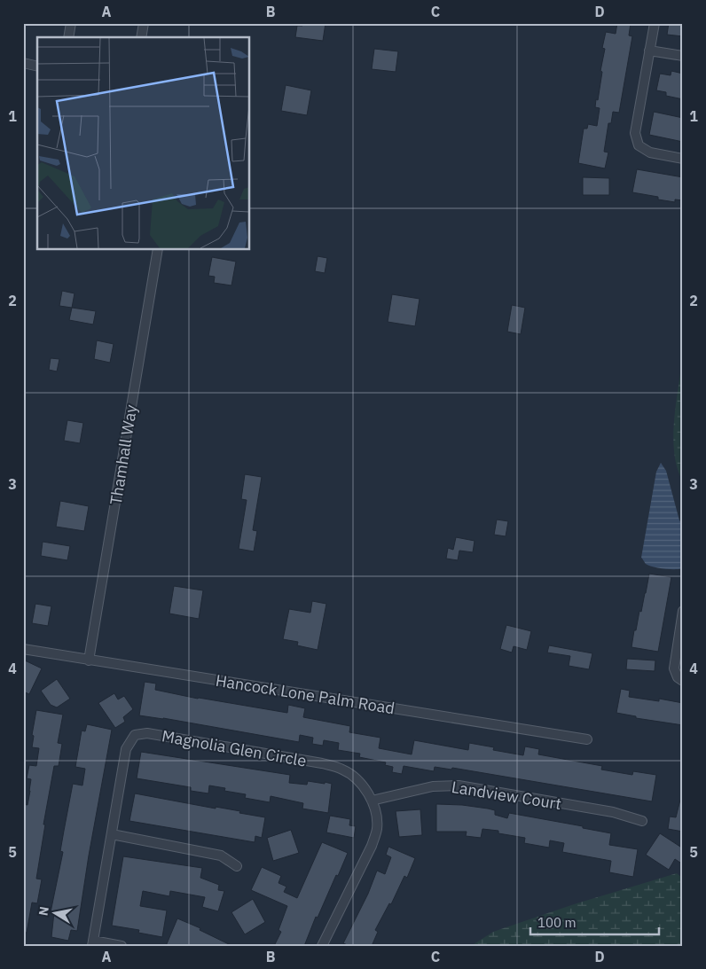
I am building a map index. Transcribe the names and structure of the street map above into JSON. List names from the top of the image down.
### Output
{
  "streets": {
    "street": [
      "Thamhall Way",
      "Hancock Lone Palm Road",
      "Magnolia Glen Circle",
      "Landview Court"
    ]
  },
  "crossings": [
    ["Thamhall Way", "Hancock Lone Palm Road"],
    ["Magnolia Glen Circle", "Landview Court"]
  ],
  "scale_bar": "100 m",
  "north": "left",
  "grid": {
    "columns": [
      "A",
      "B",
      "C",
      "D"
    ],
    "rows": [
      "1",
      "2",
      "3",
      "4",
      "5"
    ]
  }
}
